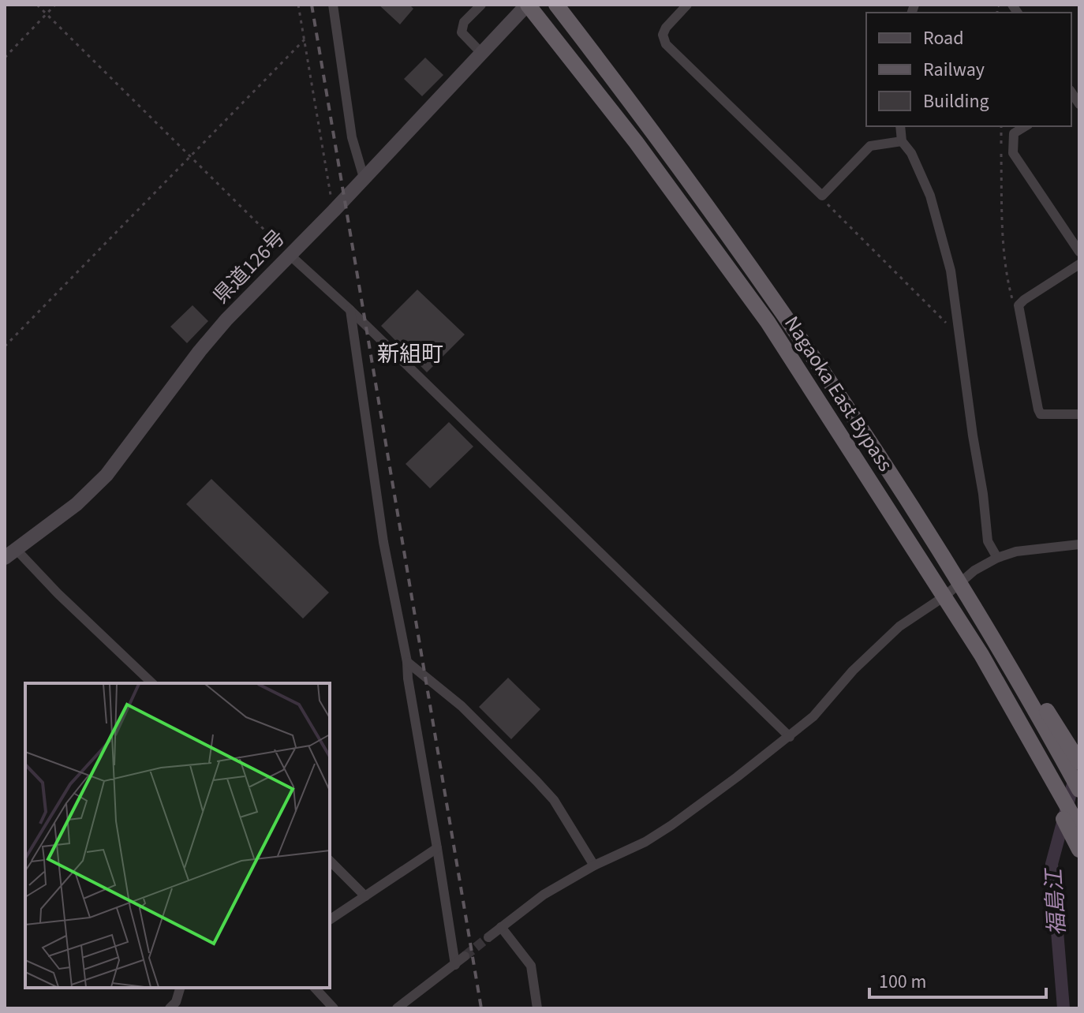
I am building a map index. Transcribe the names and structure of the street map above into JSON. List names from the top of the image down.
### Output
{
  "streets": {
    "highway": ["Nagaoka East Bypass"],
    "main road": ["県道126号"]
  },
  "crossings": [
    ["県道126号", "Nagaoka East Bypass"]
  ],
  "districts": ["新組町"],
  "water": ["福島江"],
  "legend": ["Road", "Railway", "Building"],
  "scale_bar": "100 m"
}
